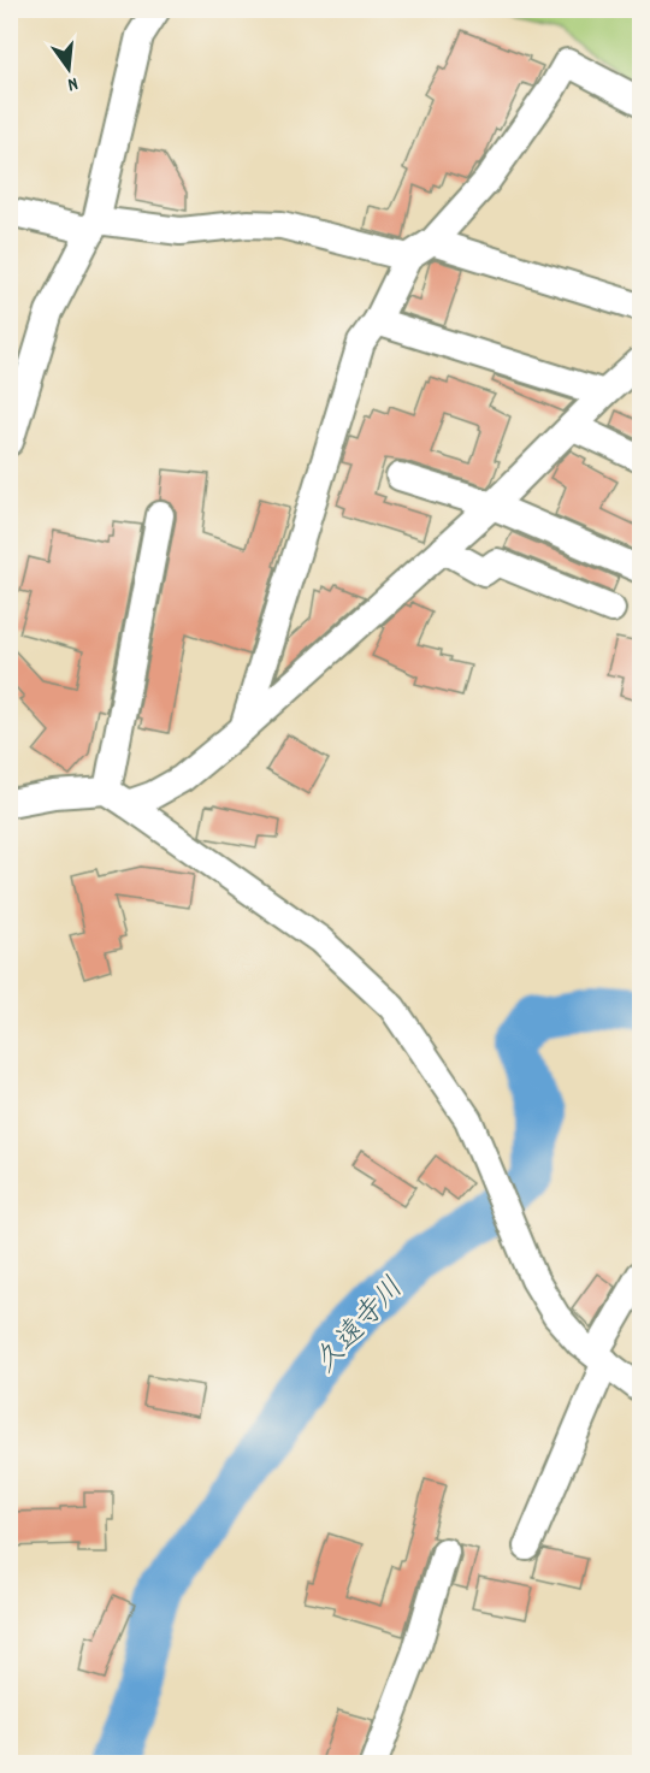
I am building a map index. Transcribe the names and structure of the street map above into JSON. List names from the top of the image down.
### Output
{
  "water": ["久遠寺川"],
  "north": "bottom"
}
